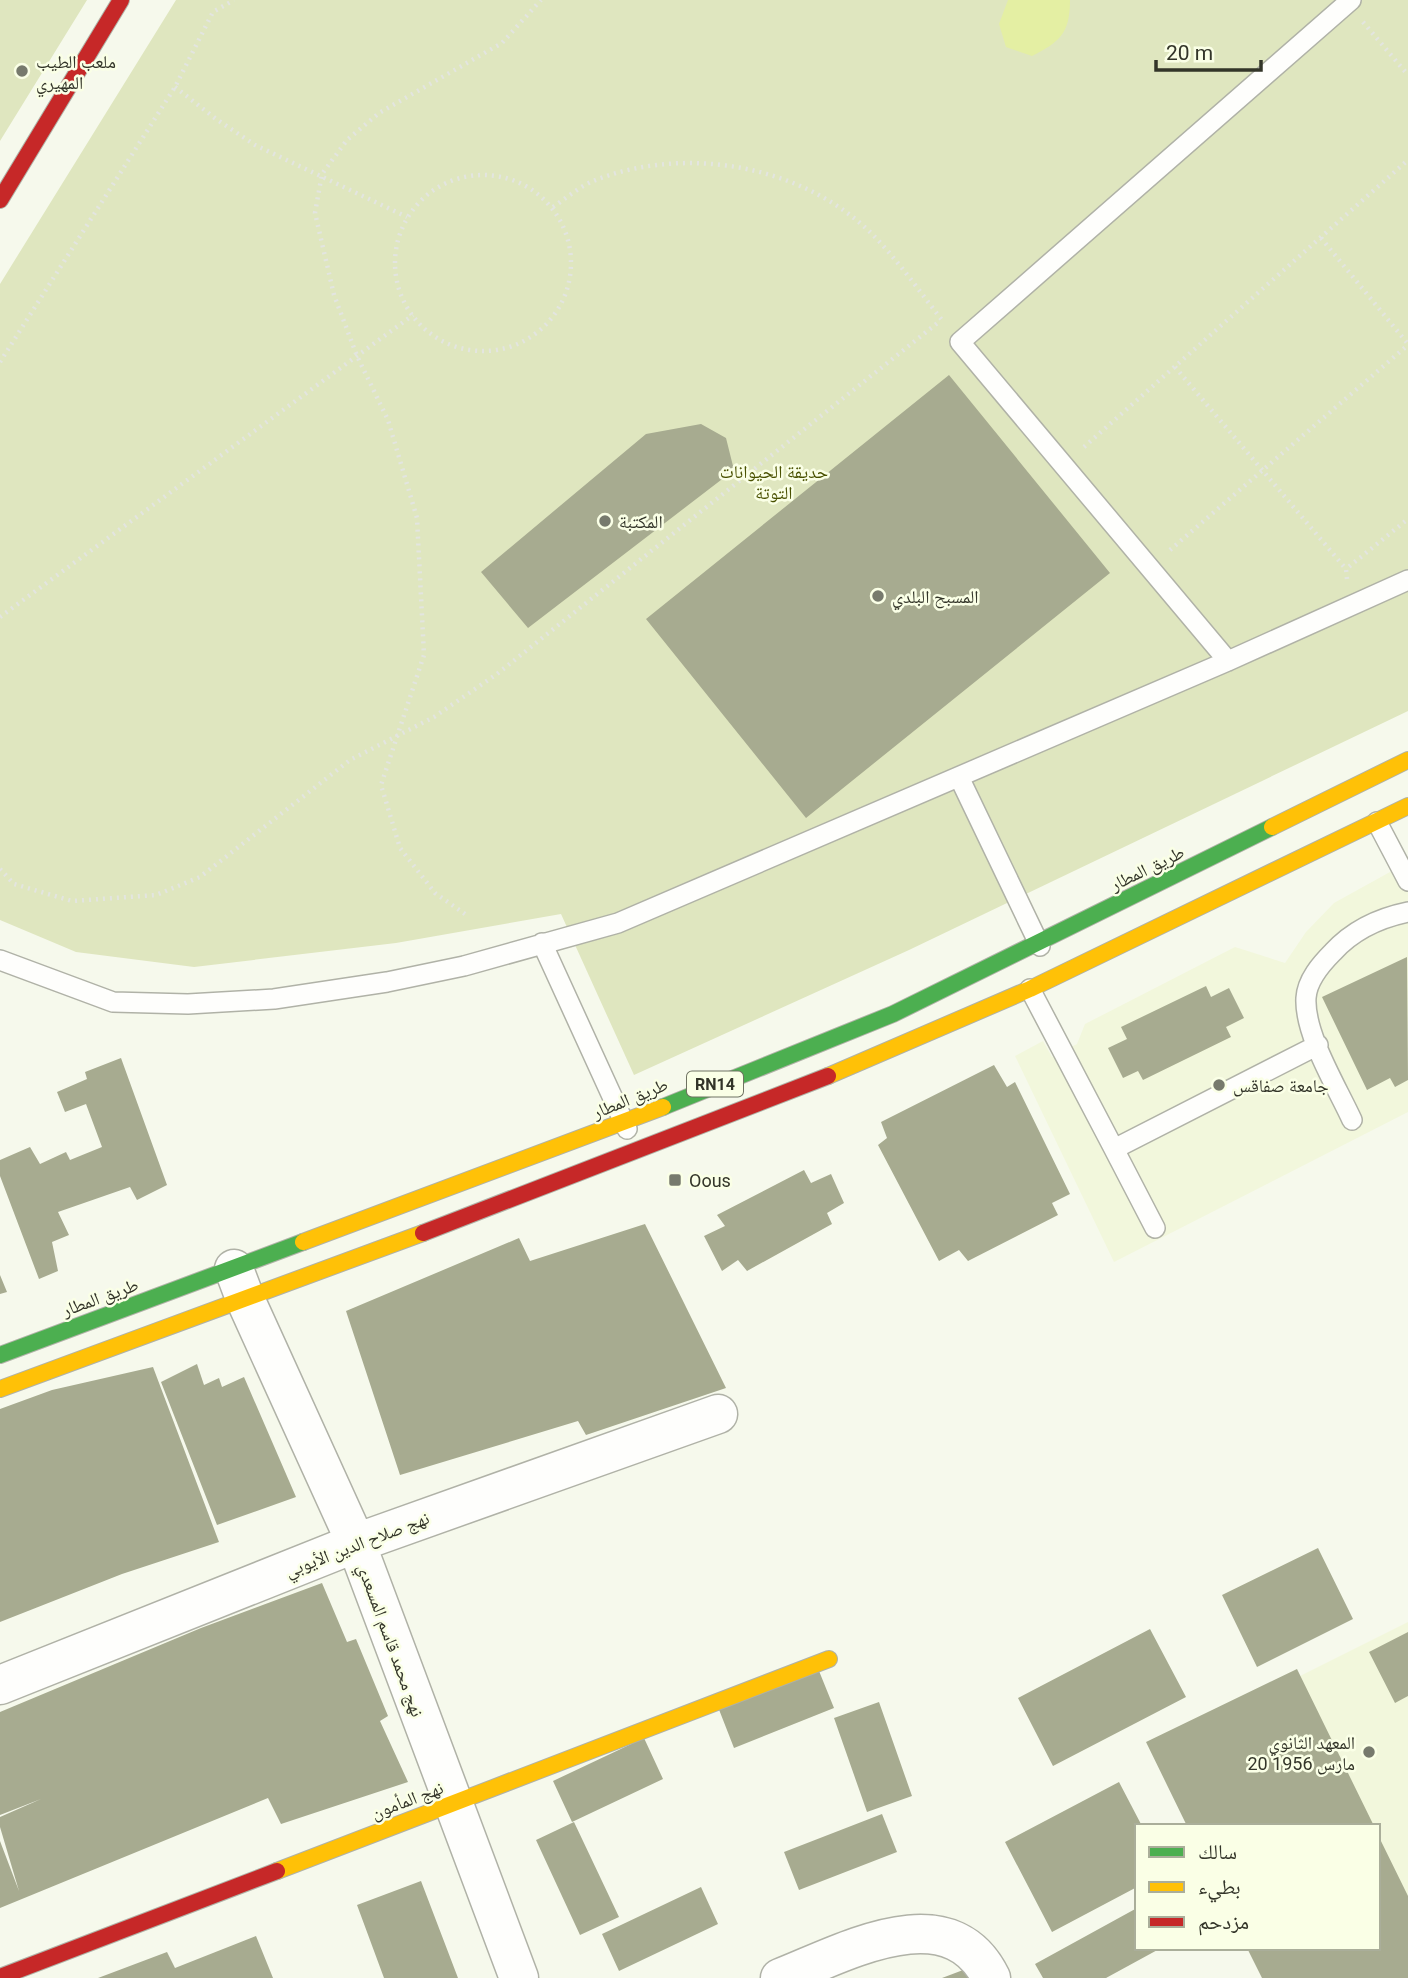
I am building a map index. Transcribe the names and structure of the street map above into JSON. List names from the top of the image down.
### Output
{
  "streets": {
    "main road": ["طريق المطار", "RN14", "نهج المأمون"],
    "street": ["نهج صلاح الدين الأيوبي", "نهج محمد قاسم المسعدي"]
  },
  "crossings": [
    ["طريق المطار", "نهج محمد قاسم المسعدي"],
    ["نهج صلاح الدين الأيوبي", "نهج محمد قاسم المسعدي"],
    ["نهج محمد قاسم المسعدي", "نهج المأمون"]
  ],
  "parks": ["حديقة الحيوانات التوتة"],
  "places": {
    "other": [
      "ملعب الطيب المهيري",
      "المكتبة",
      "المسبح البلدي",
      "جامعة صفاقس",
      "المعهد الثانوي 20 مارس 1956"
    ],
    "transit": ["Oous"]
  },
  "legend": ["سالك", "بطيء", "مزدحم"],
  "scale_bar": "20 m"
}
